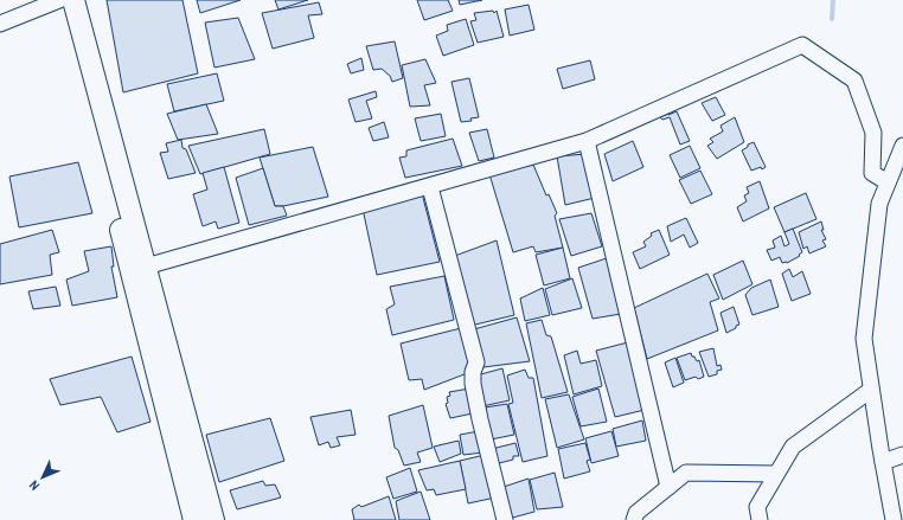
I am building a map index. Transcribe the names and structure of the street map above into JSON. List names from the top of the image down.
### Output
{
  "north": "bottom left"
}
